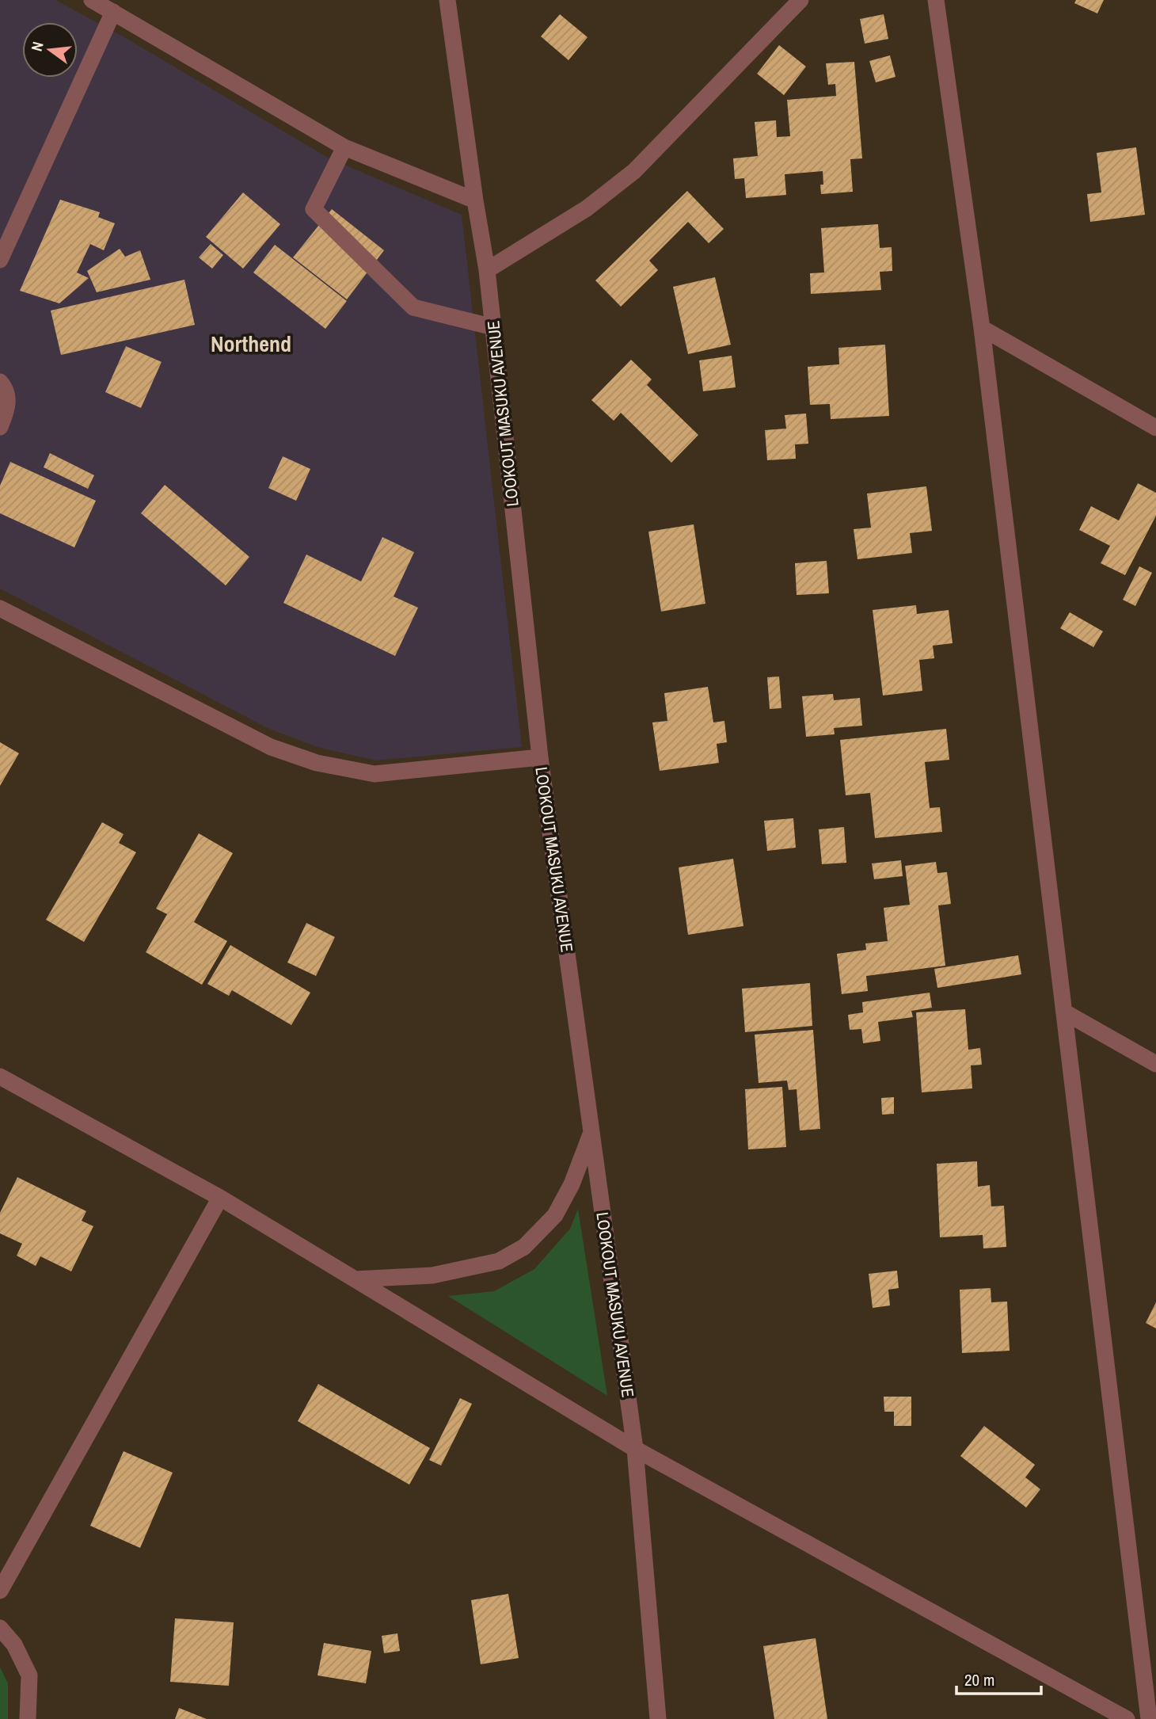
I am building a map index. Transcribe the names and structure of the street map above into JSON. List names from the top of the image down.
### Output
{
  "streets": {
    "street": ["LOOKOUT MASUKU AVENUE"]
  },
  "districts": ["Northend"],
  "scale_bar": "20 m",
  "north": "left"
}
